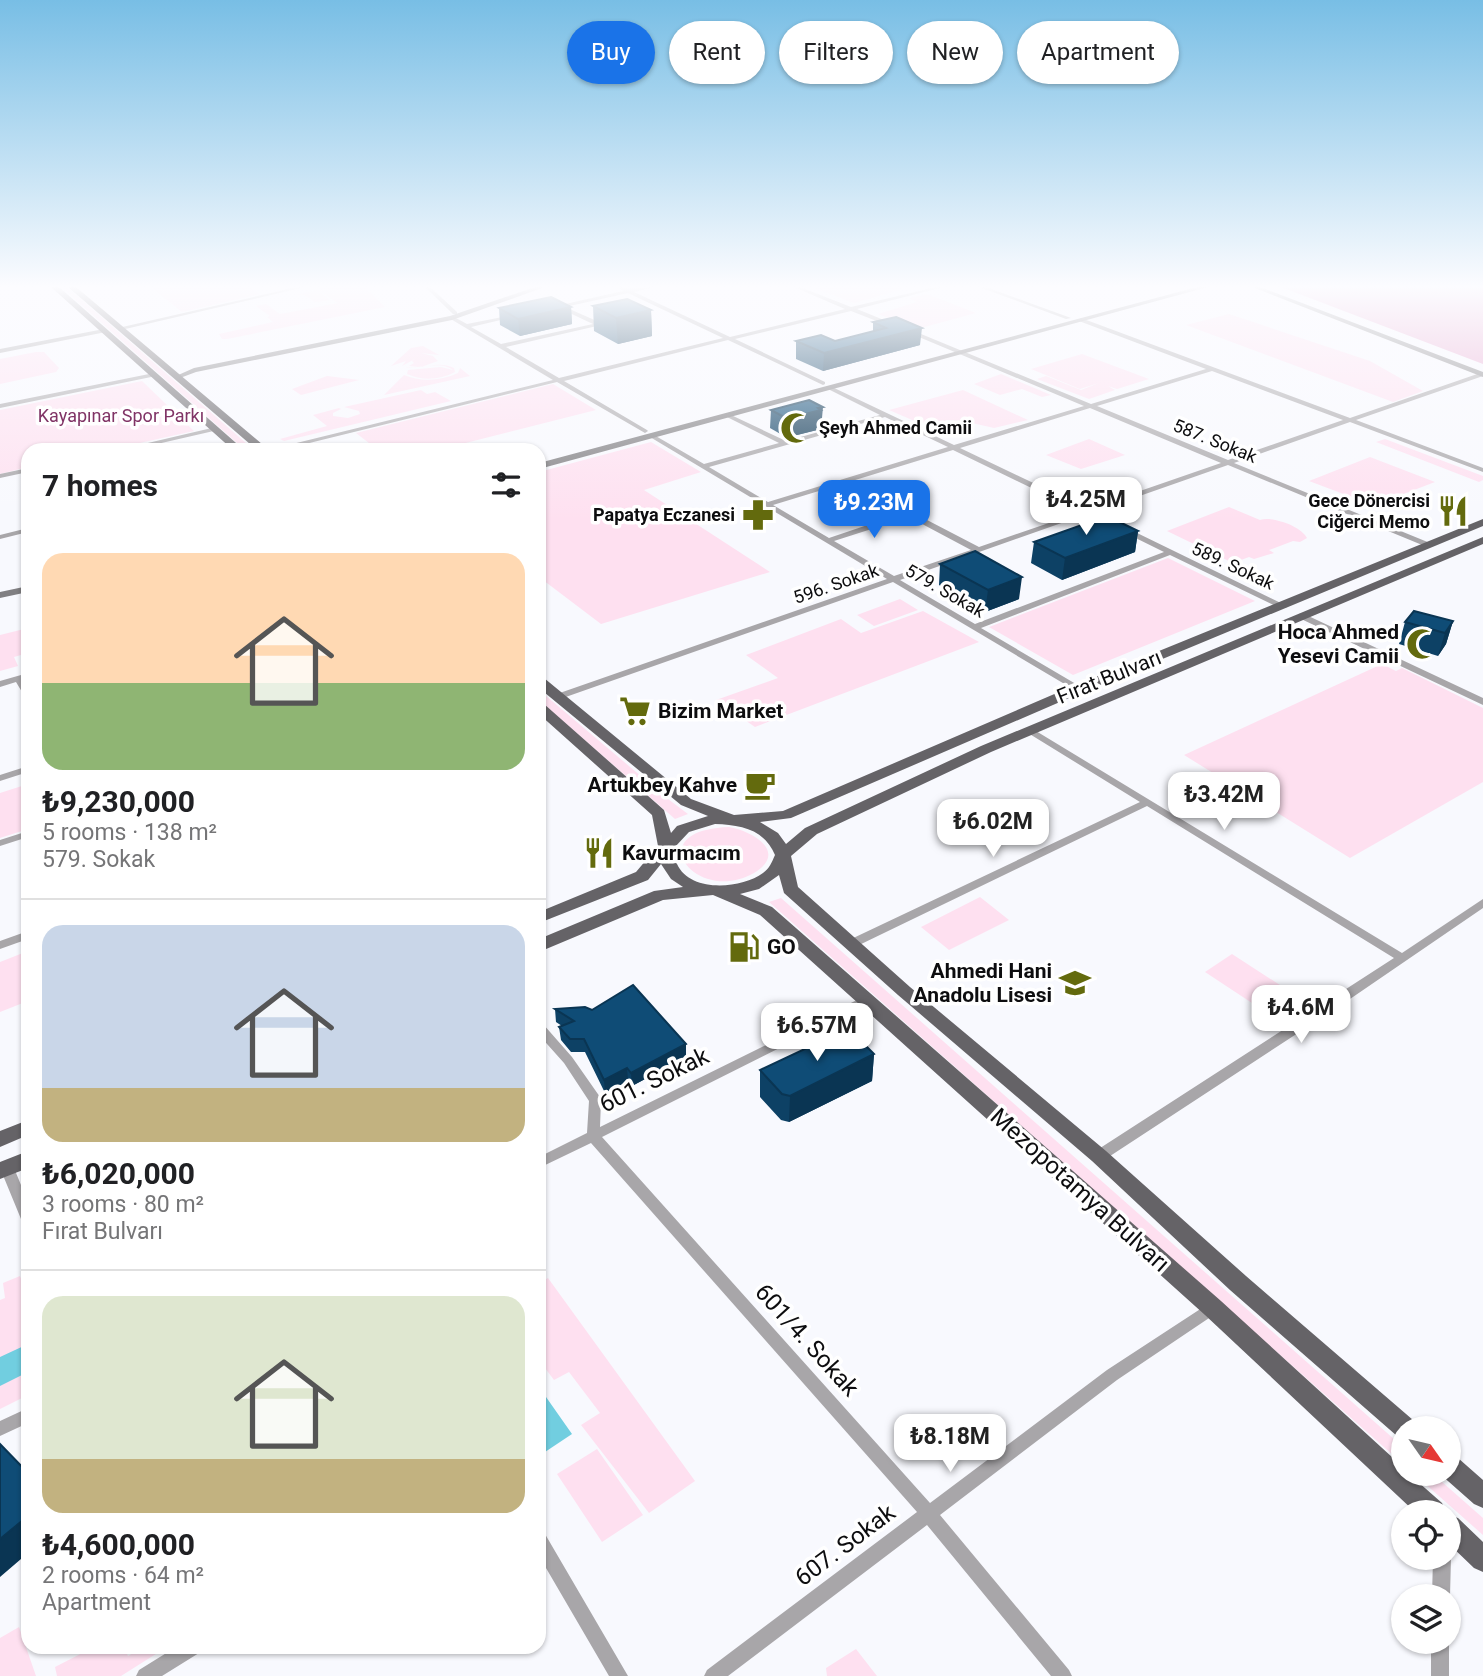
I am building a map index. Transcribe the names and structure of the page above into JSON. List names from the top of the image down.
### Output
{
  "streets": {
    "main road": ["Fırat Bulvarı", "Mezopotamya Bulvarı"],
    "street": [
      "587. Sokak",
      "589. Sokak",
      "596. Sokak",
      "579. Sokak",
      "601. Sokak",
      "601/4. Sokak",
      "607. Sokak"
    ]
  },
  "crossings": [
    ["587. Sokak", "596. Sokak"],
    ["587. Sokak", "Fırat Bulvarı"],
    ["589. Sokak", "596. Sokak"],
    ["589. Sokak", "Fırat Bulvarı"],
    ["596. Sokak", "579. Sokak"],
    ["579. Sokak", "Fırat Bulvarı"],
    ["Fırat Bulvarı", "Mezopotamya Bulvarı"],
    ["601. Sokak", "Mezopotamya Bulvarı"],
    ["601. Sokak", "601/4. Sokak"],
    ["Mezopotamya Bulvarı", "607. Sokak"],
    ["601/4. Sokak", "607. Sokak"]
  ],
  "parks": ["Kayapınar Spor Parkı"],
  "places": {
    "mosque": ["Şeyh Ahmed Camii", "Hoca Ahmed Yesevi Camii"],
    "restaurant": ["Gece Dönercisi Ciğerci Memo", "Kavurmacım"],
    "pharmacy": ["Papatya Eczanesi"],
    "supermarket": ["Bizim Market"],
    "cafe": ["Artukbey Kahve"],
    "fuel station": ["GO"],
    "school or university": ["Ahmedi Hani Anadolu Lisesi"]
  },
  "north": "bottom right",
  "page": {
    "chip": [
      "Buy",
      "Rent",
      "Filters",
      "New",
      "Apartment"
    ],
    "heading": "7 homes",
    "price": [
      "₺4.25M",
      "₺9.23M",
      "₺3.42M",
      "₺6.02M",
      "₺4.6M",
      "₺6.57M",
      "₺8.18M"
    ],
    "list": [
      {
        "name": "₺9,230,000",
        "note": "5 rooms · 138 m² · 579. Sokak"
      },
      {
        "name": "₺6,020,000",
        "note": "3 rooms · 80 m² · Fırat Bulvarı"
      },
      {
        "name": "₺4,600,000",
        "note": "2 rooms · 64 m² · Apartment"
      }
    ]
  }
}
